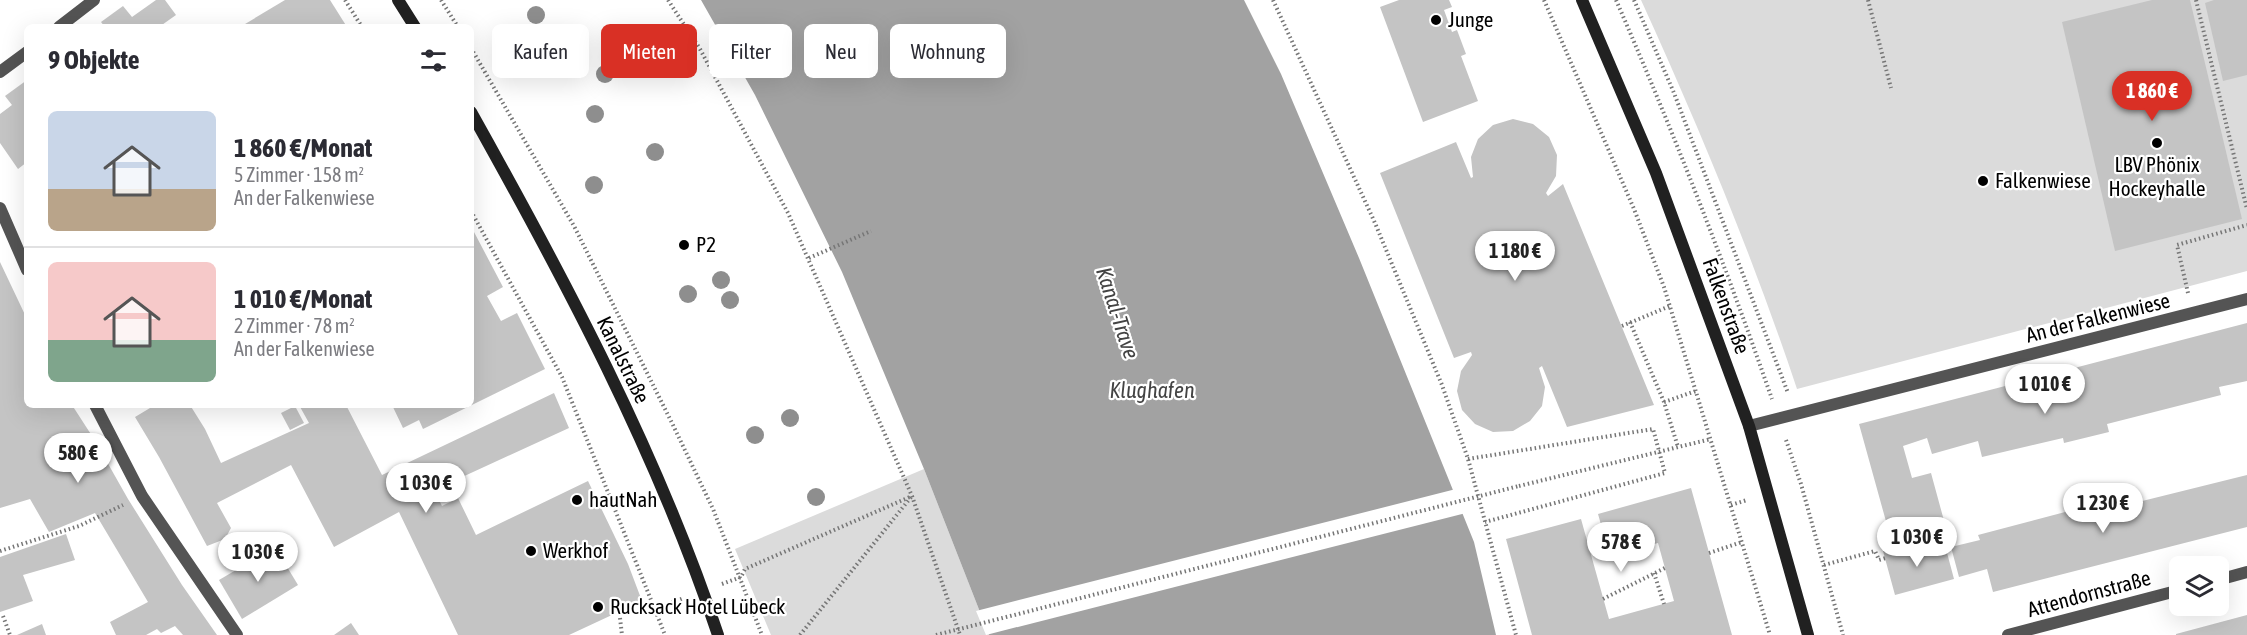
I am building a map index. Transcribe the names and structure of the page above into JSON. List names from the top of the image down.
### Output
{
  "streets": {
    "main road": ["Falkenstraße", "Kanalstraße"],
    "street": ["An der Falkenwiese", "Attendornstraße"]
  },
  "crossings": [
    ["Falkenstraße", "An der Falkenwiese"]
  ],
  "water": ["Kanal-Trave", "Klughafen"],
  "places": [
    "Junge",
    "LBV Phönix Hockeyhalle",
    "Falkenwiese",
    "P2",
    "hautNah",
    "Werkhof",
    "Rucksack Hotel Lübeck"
  ],
  "page": {
    "chip": [
      "Kaufen",
      "Mieten",
      "Filter",
      "Neu",
      "Wohnung"
    ],
    "heading": "9 Objekte",
    "price": [
      "1 860 €",
      "1 180 €",
      "1 010 €",
      "580 €",
      "1 030 €",
      "1 230 €",
      "1 030 €",
      "578 €",
      "1 030 €"
    ],
    "list": [
      {
        "name": "1 860 €/Monat",
        "note": "5 Zimmer · 158 m² · An der Falkenwiese"
      },
      {
        "name": "1 010 €/Monat",
        "note": "2 Zimmer · 78 m² · An der Falkenwiese"
      }
    ]
  }
}
